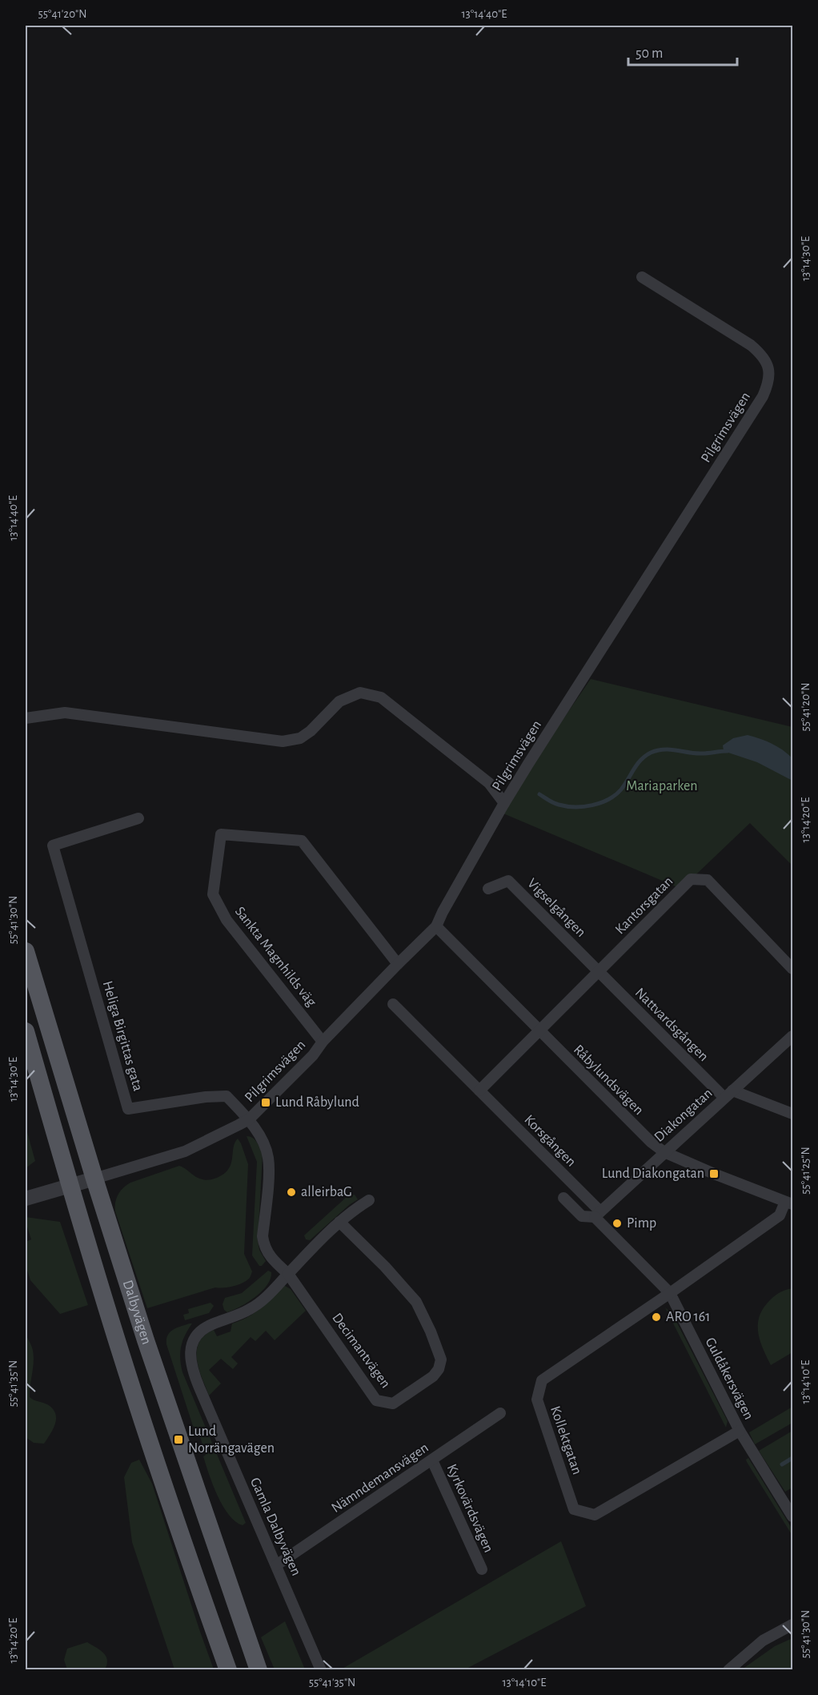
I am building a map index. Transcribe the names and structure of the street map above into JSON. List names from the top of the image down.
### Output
{
  "streets": {
    "main road": ["Dalbyvägen"],
    "street": [
      "Pilgrimsvägen",
      "Kantorsgatan",
      "Vigselgången",
      "Sankta Magnhilds väg",
      "Nattvardsgången",
      "Heliga Birgittas gata",
      "Råbylundsvägen",
      "Diakongatan",
      "Korsgången",
      "Decimantvägen",
      "Guldåkersvägen",
      "Kollektgatan",
      "Nämndemansvägen",
      "Kyrkovärdsvägen",
      "Gamla Dalbyvägen"
    ]
  },
  "crossings": [
    ["Pilgrimsvägen", "Sankta Magnhilds väg"],
    ["Pilgrimsvägen", "Heliga Birgittas gata"],
    ["Pilgrimsvägen", "Råbylundsvägen"],
    ["Pilgrimsvägen", "Dalbyvägen"],
    ["Kantorsgatan", "Vigselgången"],
    ["Kantorsgatan", "Nattvardsgången"],
    ["Kantorsgatan", "Råbylundsvägen"],
    ["Vigselgången", "Nattvardsgången"],
    ["Nattvardsgången", "Diakongatan"],
    ["Råbylundsvägen", "Diakongatan"],
    ["Råbylundsvägen", "Kollektgatan"],
    ["Diakongatan", "Korsgången"],
    ["Diakongatan", "Guldåkersvägen"],
    ["Korsgången", "Guldåkersvägen"],
    ["Decimantvägen", "Gamla Dalbyvägen"],
    ["Guldåkersvägen", "Kollektgatan"],
    ["Nämndemansvägen", "Kyrkovärdsvägen"],
    ["Nämndemansvägen", "Gamla Dalbyvägen"]
  ],
  "parks": ["Mariaparken"],
  "places": {
    "transit": ["Lund Råbylund", "Lund Diakongatan", "Lund Norrängavägen"],
    "other": ["alleirbaG", "Pimp", "ARO 161"]
  },
  "scale_bar": "50 m",
  "coordinates": [
    "55°41'20\"N",
    "13°14'40\"E",
    "13°14'30\"E",
    "13°14'20\"E",
    "55°41'30\"N",
    "55°41'25\"N",
    "13°14'10\"E",
    "55°41'35\"N"
  ]
}
